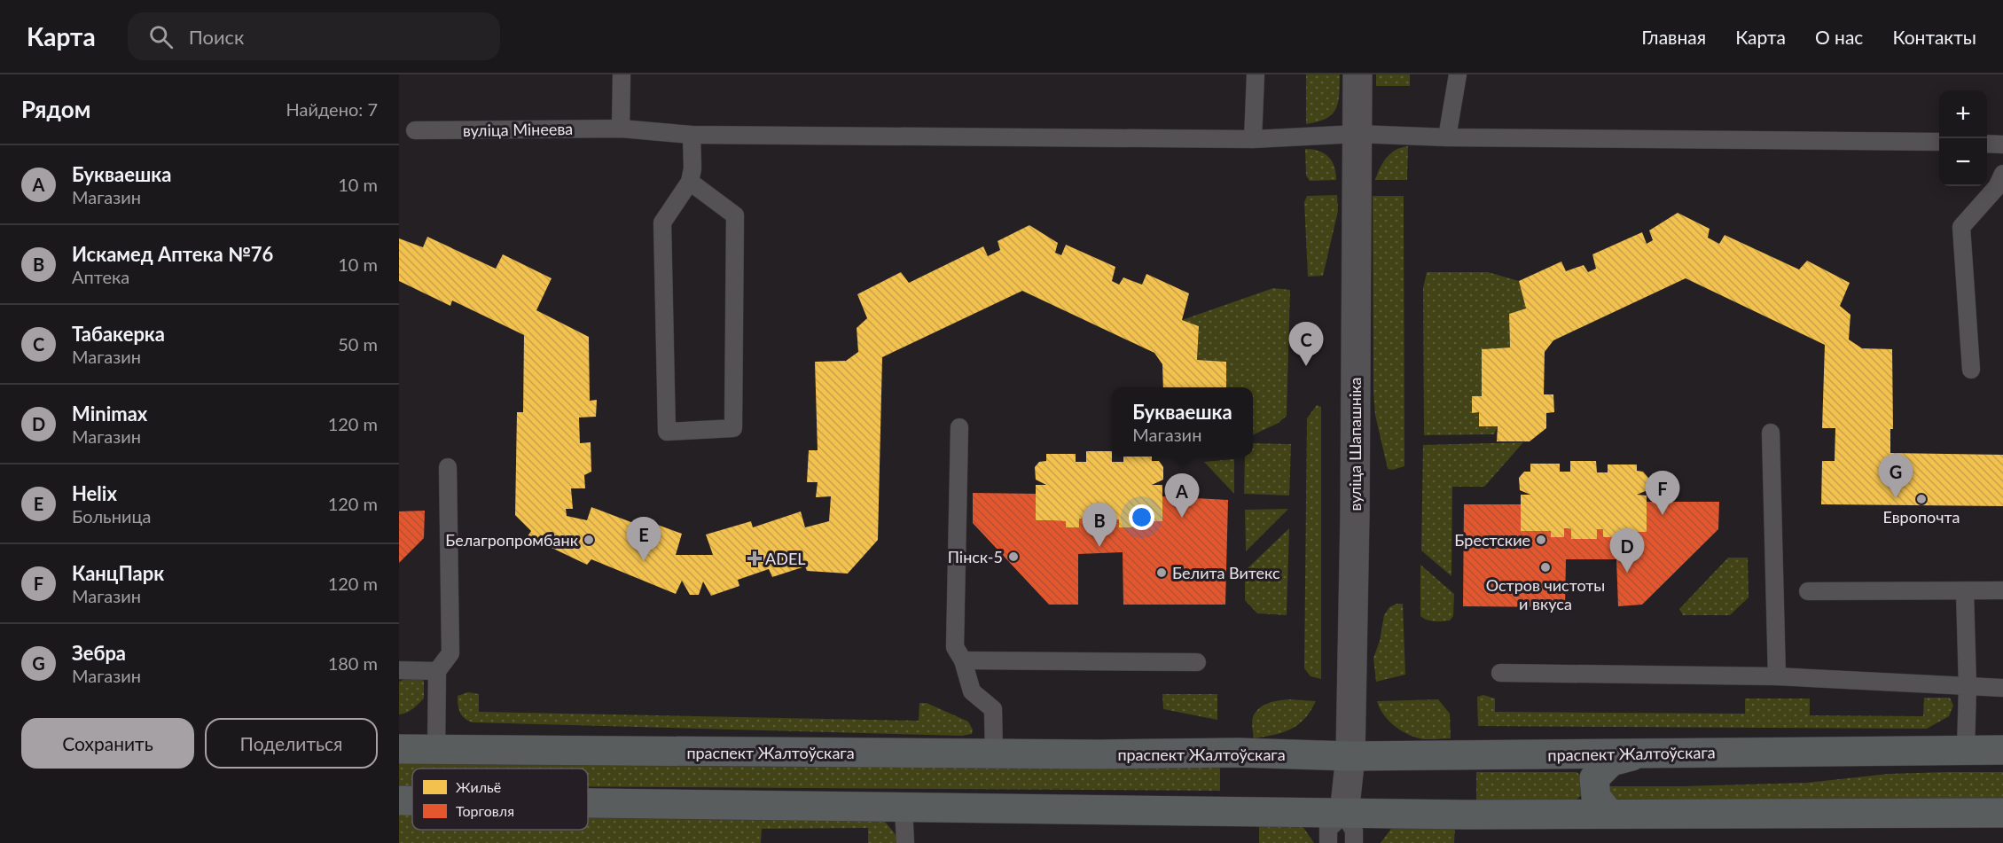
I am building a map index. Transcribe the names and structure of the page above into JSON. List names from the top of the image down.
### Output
{
  "streets": {
    "main road": ["праспект Жалтоўскага"],
    "street": ["вуліца Шапашніка"],
    "lane": ["вуліца Мінеева"]
  },
  "crossings": [
    ["вуліца Мінеева", "вуліца Шапашніка"],
    ["вуліца Шапашніка", "праспект Жалтоўскага"]
  ],
  "places": {
    "other": [
      "Европочта",
      "Белагропромбанк",
      "Брестские",
      "Пінск-5",
      "Остров чистоты и вкуса",
      "Белита Витекс"
    ],
    "health": ["ADEL"]
  },
  "legend": ["Жильё", "Торговля"],
  "page": {
    "header": "Карта",
    "search": "Поиск",
    "nav": [
      "Главная",
      "Карта",
      "О нас",
      "Контакты"
    ],
    "heading": ["Рядом", "Найдено: 7"],
    "map_buttons": ["+", "−"],
    "list": [
      {
        "mark": "A",
        "name": "Букваешка",
        "note": "Магазин",
        "value": "10 m"
      },
      {
        "mark": "B",
        "name": "Искамед Аптека №76",
        "note": "Аптека",
        "value": "10 m"
      },
      {
        "mark": "C",
        "name": "Табакерка",
        "note": "Магазин",
        "value": "50 m"
      },
      {
        "mark": "D",
        "name": "Minimax",
        "note": "Магазин",
        "value": "120 m"
      },
      {
        "mark": "E",
        "name": "Helix",
        "note": "Больница",
        "value": "120 m"
      },
      {
        "mark": "F",
        "name": "КанцПарк",
        "note": "Магазин",
        "value": "120 m"
      },
      {
        "mark": "G",
        "name": "Зебра",
        "note": "Магазин",
        "value": "180 m"
      }
    ],
    "pins": [
      "C",
      "G",
      "F",
      "A",
      "B",
      "E",
      "D"
    ],
    "popup": ["Букваешка", "Магазин"],
    "buttons": ["Сохранить", "Поделиться"]
  }
}
